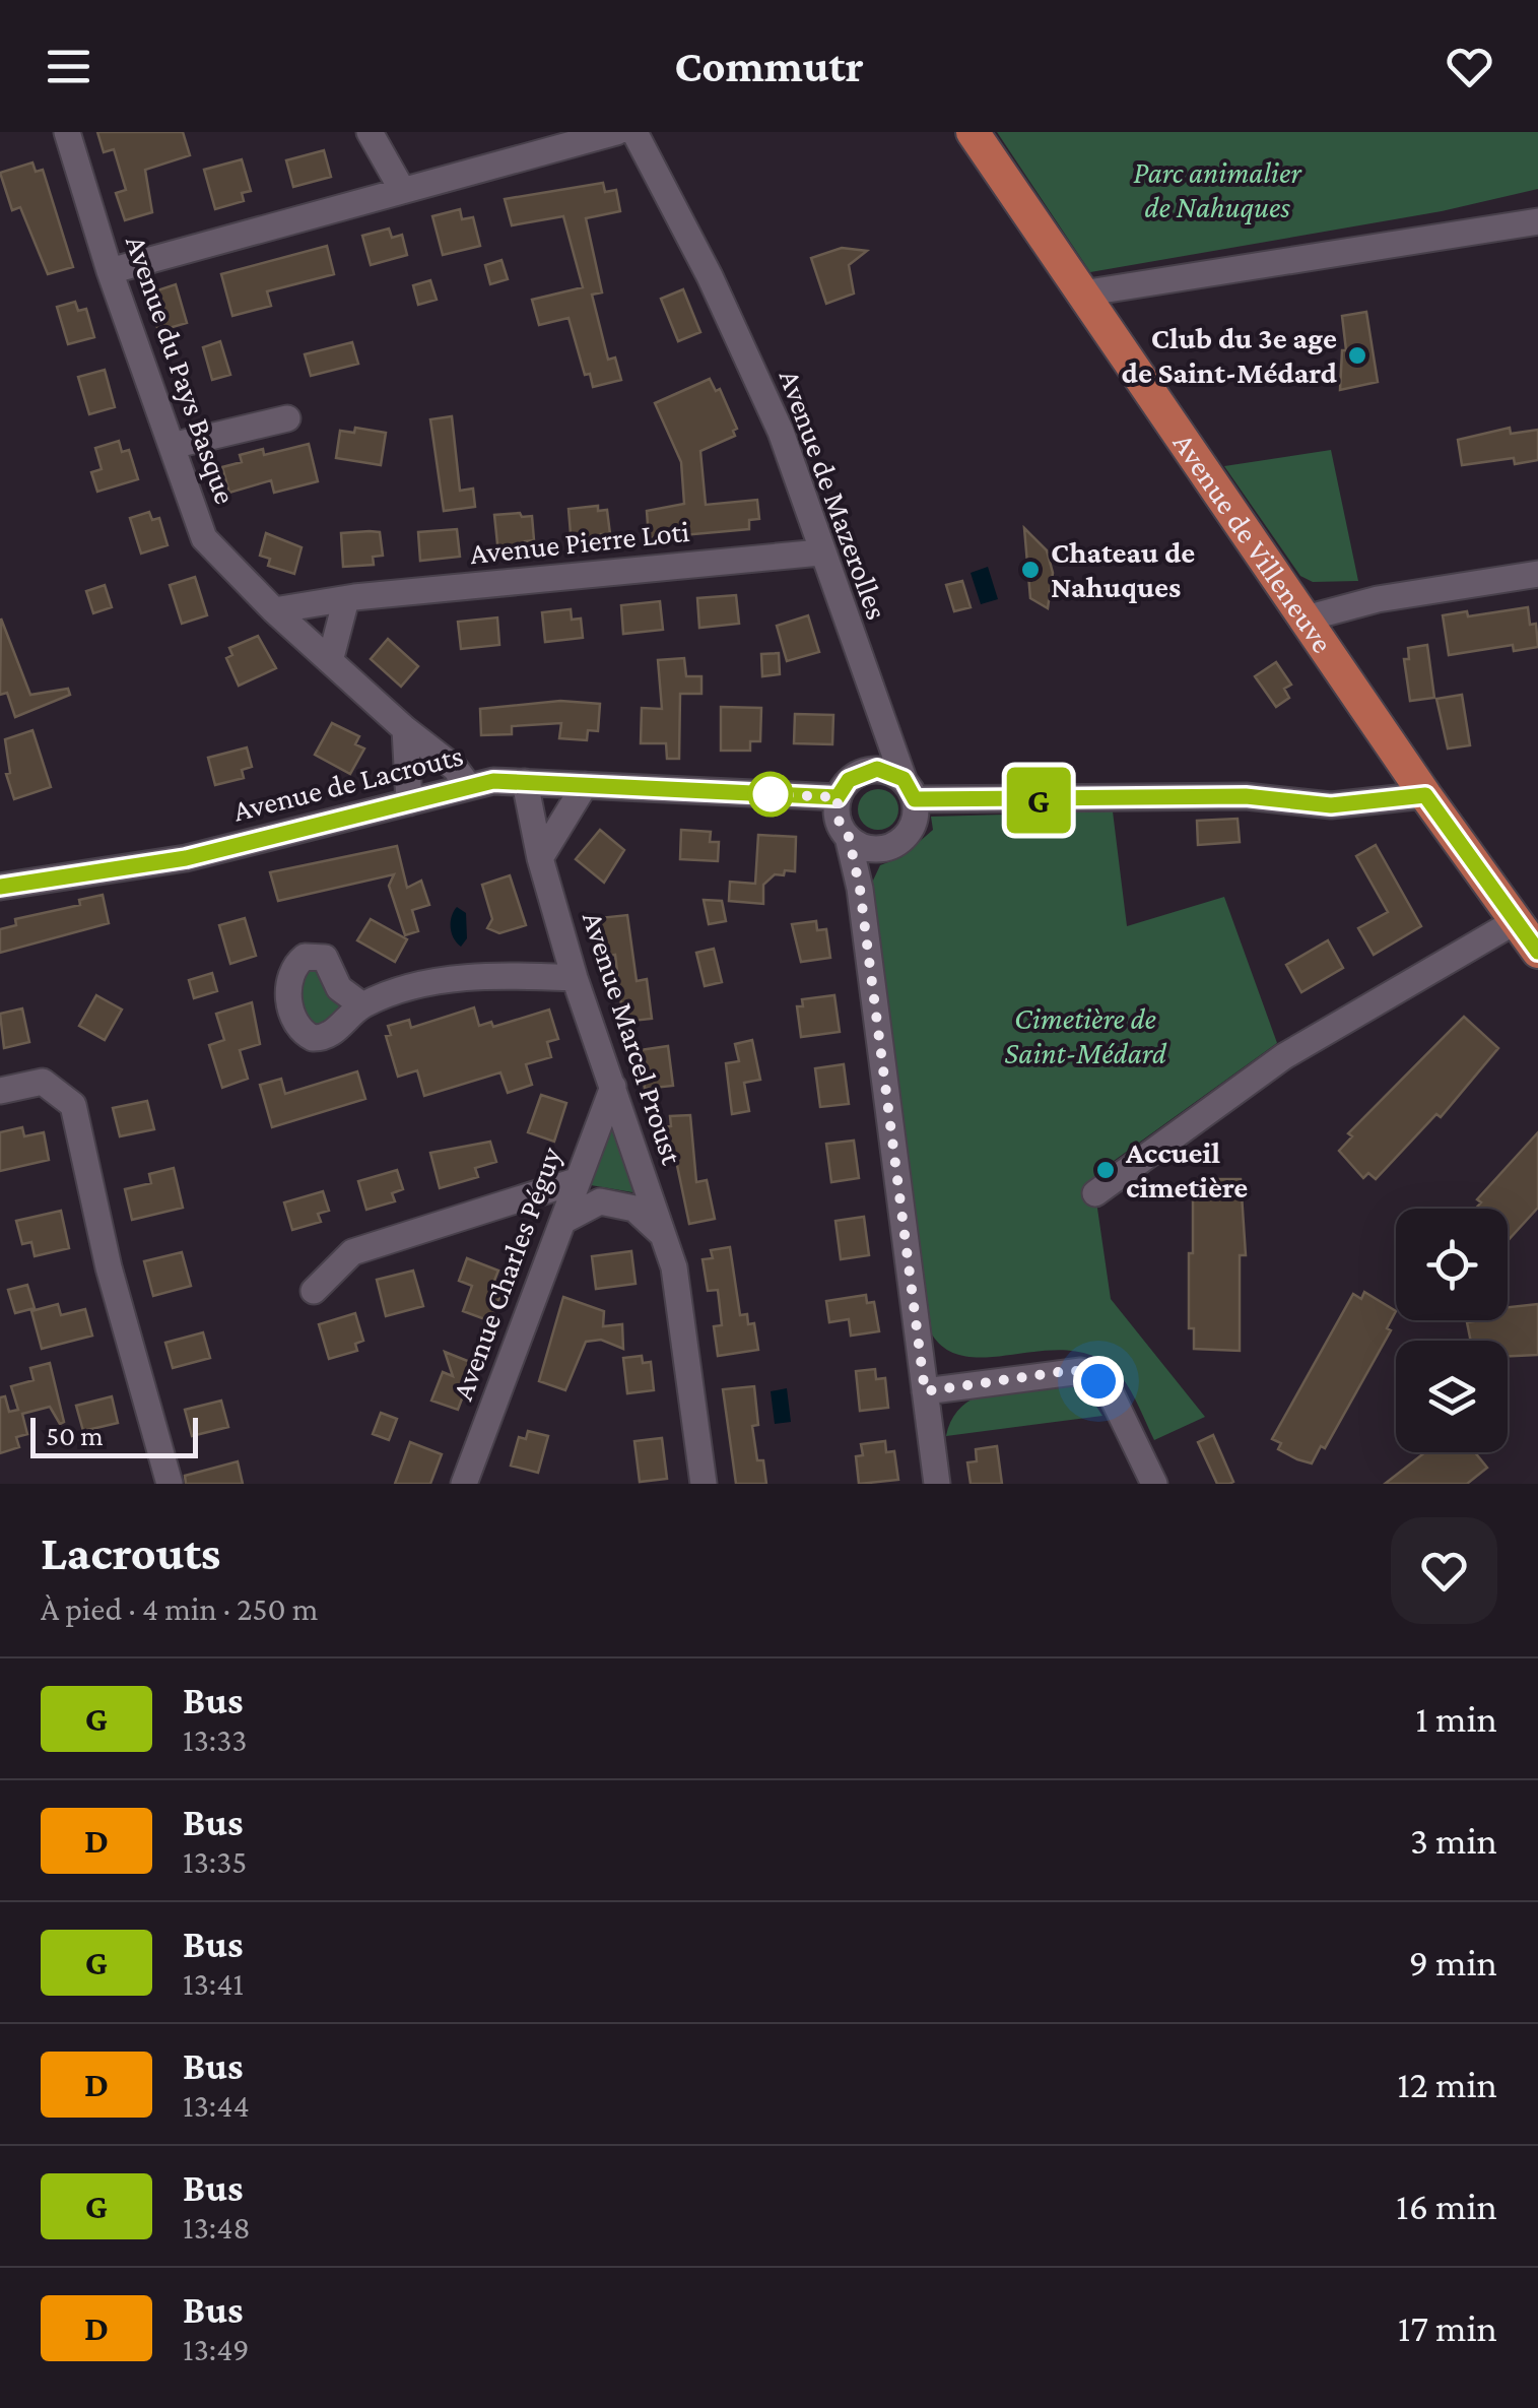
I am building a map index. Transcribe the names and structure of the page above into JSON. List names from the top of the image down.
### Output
{
  "streets": {
    "main road": ["Avenue de Villeneuve"],
    "street": [
      "Avenue du Pays Basque",
      "Avenue de Mazerolles",
      "Avenue Pierre Loti",
      "Avenue de Lacrouts",
      "Avenue Marcel Proust",
      "Avenue Charles Péguy"
    ]
  },
  "crossings": [
    ["Avenue du Pays Basque", "Avenue Pierre Loti"],
    ["Avenue du Pays Basque", "Avenue de Lacrouts"],
    ["Avenue de Mazerolles", "Avenue Pierre Loti"],
    ["Avenue de Mazerolles", "Avenue de Lacrouts"],
    ["Avenue de Lacrouts", "Avenue Marcel Proust"],
    ["Avenue Marcel Proust", "Avenue Charles Péguy"]
  ],
  "parks": ["Parc animalier de Nahuques", "Cimetière de Saint-Médard"],
  "places": ["Club du 3e age de Saint-Médard", "Chateau de Nahuques", "Accueil cimetière"],
  "lines": ["bus line G"],
  "scale_bar": "50 m",
  "page": {
    "header": "Commutr",
    "on_map": "G",
    "scale": "50 m",
    "heading": ["Lacrouts", "À pied · 4 min · 250 m"],
    "list": [
      {
        "mark": "G",
        "name": "Bus",
        "note": "13:33",
        "value": "1 min"
      },
      {
        "mark": "D",
        "name": "Bus",
        "note": "13:35",
        "value": "3 min"
      },
      {
        "mark": "G",
        "name": "Bus",
        "note": "13:41",
        "value": "9 min"
      },
      {
        "mark": "D",
        "name": "Bus",
        "note": "13:44",
        "value": "12 min"
      },
      {
        "mark": "G",
        "name": "Bus",
        "note": "13:48",
        "value": "16 min"
      },
      {
        "mark": "D",
        "name": "Bus",
        "note": "13:49",
        "value": "17 min"
      }
    ]
  }
}
